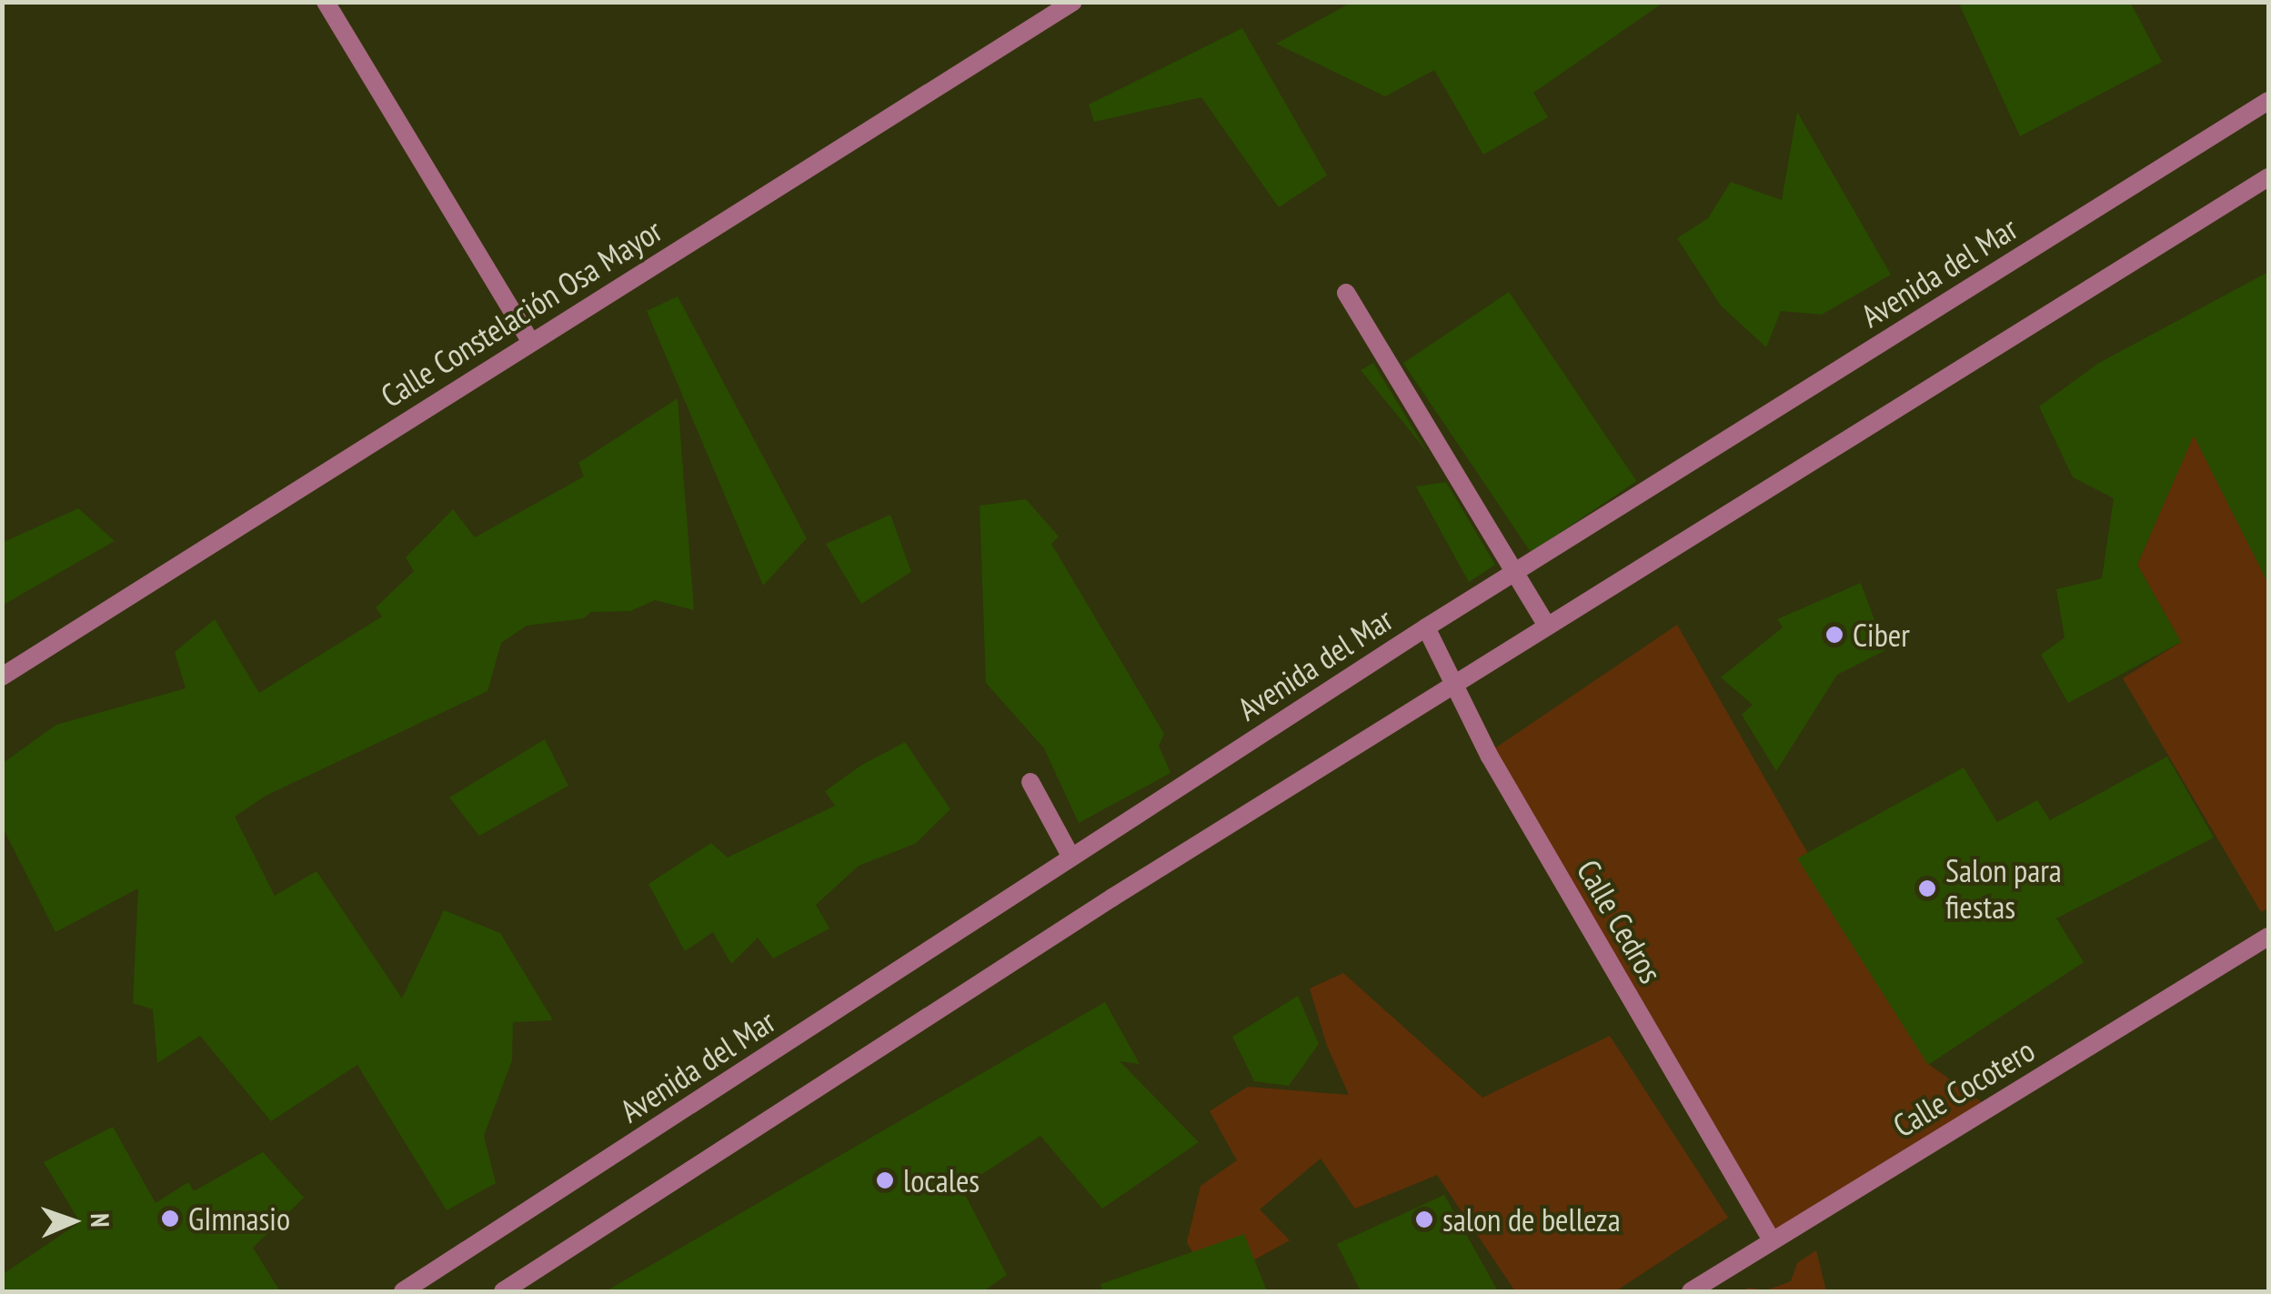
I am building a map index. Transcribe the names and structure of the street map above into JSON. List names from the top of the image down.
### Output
{
  "streets": {
    "street": [
      "Avenida del Mar",
      "Calle Constelación Osa Mayor",
      "Calle Cedros",
      "Calle Cocotero"
    ]
  },
  "crossings": [
    ["Avenida del Mar", "Calle Cedros"],
    ["Calle Cedros", "Calle Cocotero"]
  ],
  "places": [
    "Ciber",
    "Salon para fiestas",
    "locales",
    "GImnasio",
    "salon de belleza"
  ],
  "north": "right"
}
